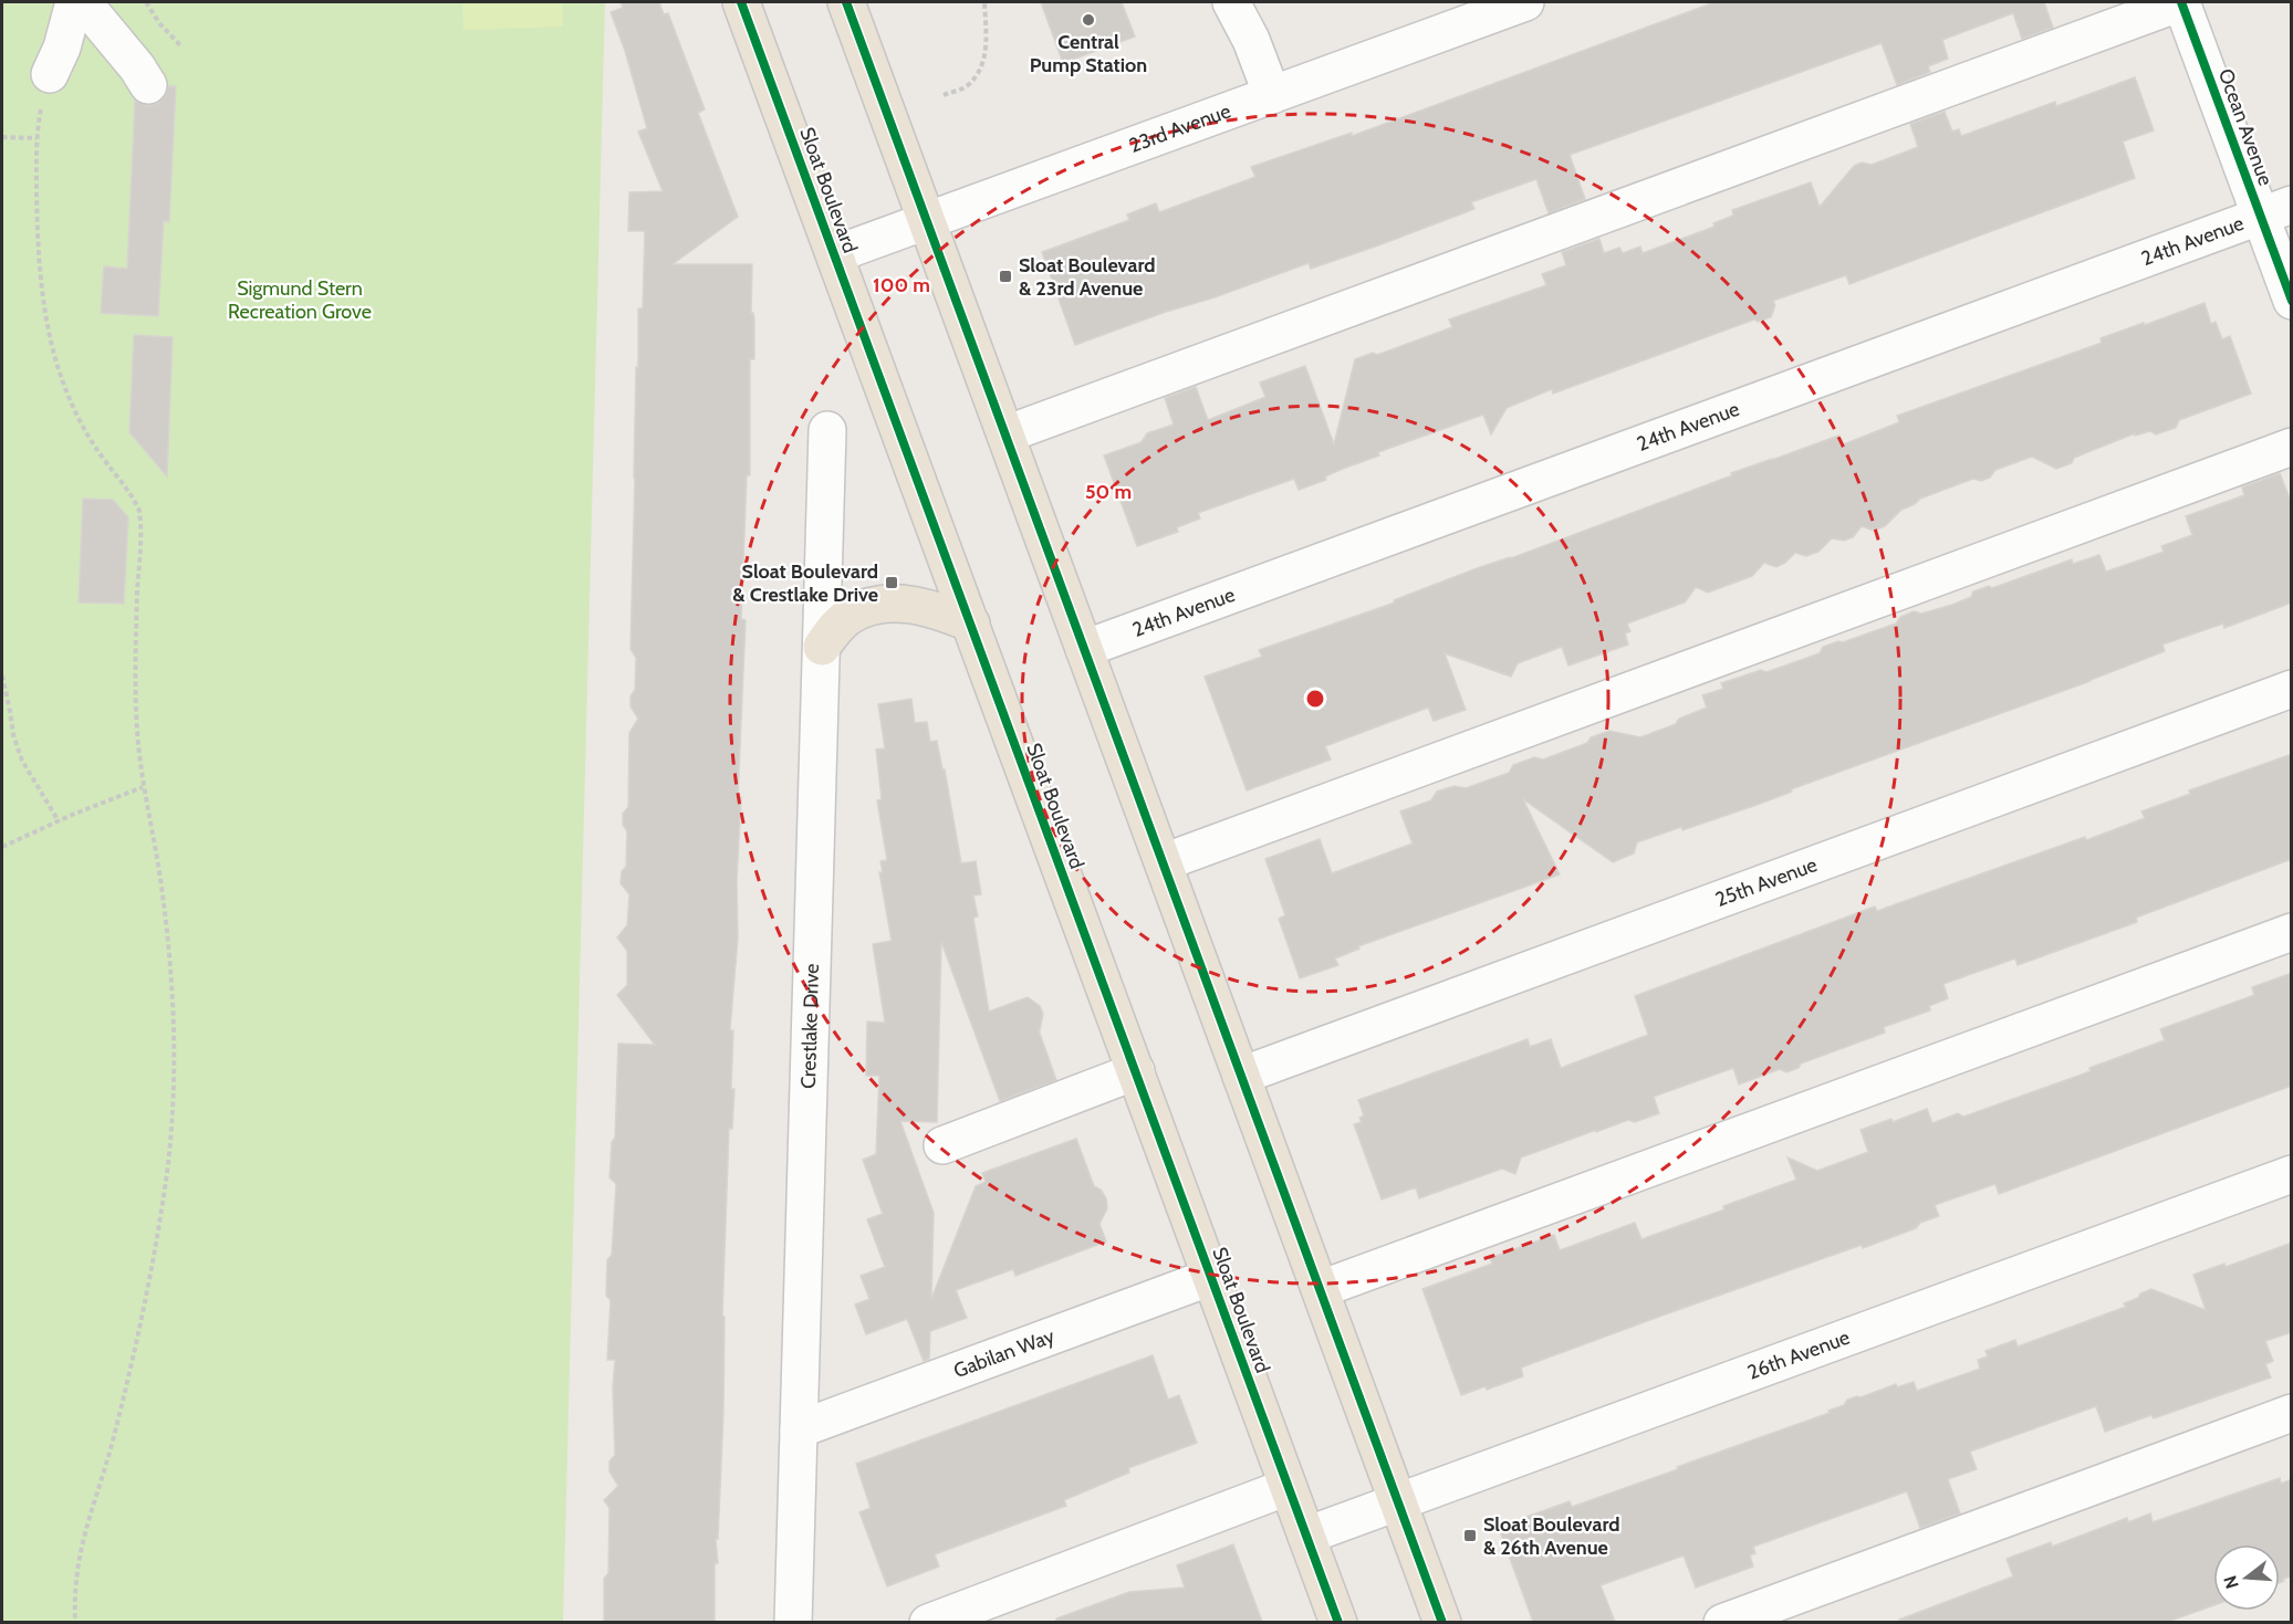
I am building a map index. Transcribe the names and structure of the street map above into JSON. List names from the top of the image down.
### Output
{
  "streets": {
    "main road": ["Sloat Boulevard"],
    "street": [
      "Ocean Avenue",
      "23rd Avenue",
      "24th Avenue",
      "25th Avenue",
      "Crestlake Drive",
      "Gabilan Way",
      "26th Avenue"
    ]
  },
  "crossings": [
    ["Ocean Avenue", "24th Avenue"],
    ["23rd Avenue", "Sloat Boulevard"],
    ["Sloat Boulevard", "Gabilan Way"],
    ["Sloat Boulevard", "26th Avenue"],
    ["Crestlake Drive", "Gabilan Way"]
  ],
  "parks": ["Sigmund Stern Recreation Grove"],
  "places": {
    "other": ["Central Pump Station"],
    "transit": ["Sloat Boulevard & 23rd Avenue", "Sloat Boulevard & Crestlake Drive", "Sloat Boulevard & 26th Avenue"]
  },
  "north": "left",
  "rings": ["100 m", "50 m"]
}
